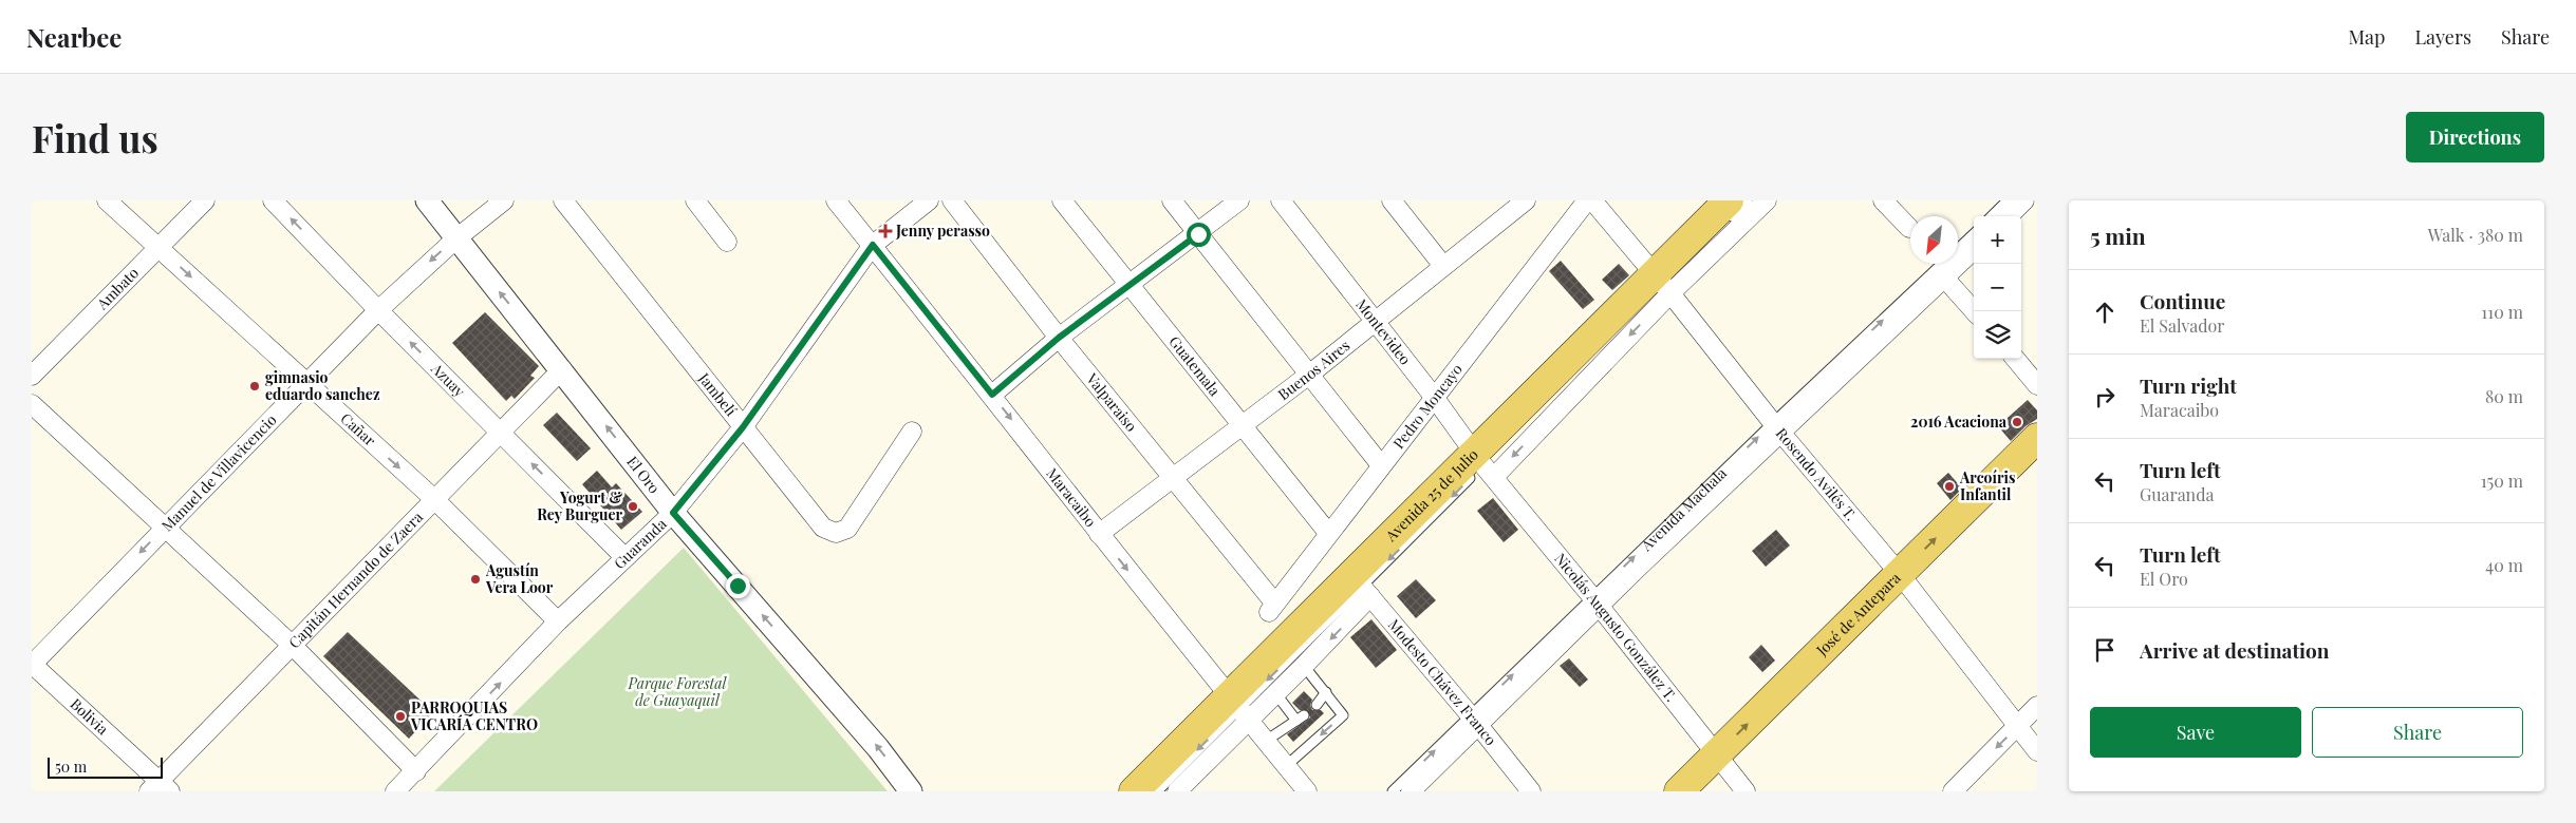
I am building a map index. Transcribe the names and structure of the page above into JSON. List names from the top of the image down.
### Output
{
  "streets": {
    "main road": ["Avenida 25 de Julio", "José de Antepara"],
    "street": [
      "Ambato",
      "Montevideo",
      "Guatemala",
      "Buenos Aires",
      "Azuay",
      "Jambelí",
      "Valparaiso",
      "Pedro Moncayo",
      "Cañar",
      "Manuel de Villavicencio",
      "El Oro",
      "Rosendo Avilés T.",
      "Maracaibo",
      "Avenida Machala",
      "Guaranda",
      "Capitán Hernando de Zaera",
      "Nicolás Augusto González T.",
      "Modesto Chávez Franco",
      "Bolivia"
    ]
  },
  "crossings": [
    ["Ambato", "Cañar"],
    ["Montevideo", "Buenos Aires"],
    ["Montevideo", "Pedro Moncayo"],
    ["Montevideo", "Avenida 25 de Julio"],
    ["Montevideo", "Nicolás Augusto González T."],
    ["Guatemala", "Buenos Aires"],
    ["Guatemala", "Pedro Moncayo"],
    ["Buenos Aires", "Valparaiso"],
    ["Buenos Aires", "Maracaibo"],
    ["Azuay", "Manuel de Villavicencio"],
    ["Azuay", "Guaranda"],
    ["Azuay", "Capitán Hernando de Zaera"],
    ["Jambelí", "Guaranda"],
    ["Valparaiso", "Pedro Moncayo"],
    ["Cañar", "Manuel de Villavicencio"],
    ["Cañar", "Guaranda"],
    ["Cañar", "Capitán Hernando de Zaera"],
    ["Manuel de Villavicencio", "El Oro"],
    ["Manuel de Villavicencio", "Bolivia"],
    ["El Oro", "Guaranda"],
    ["El Oro", "Capitán Hernando de Zaera"],
    ["Rosendo Avilés T.", "Avenida 25 de Julio"],
    ["Rosendo Avilés T.", "Avenida Machala"],
    ["Rosendo Avilés T.", "José de Antepara"],
    ["Avenida 25 de Julio", "Maracaibo"],
    ["Avenida 25 de Julio", "Nicolás Augusto González T."],
    ["Avenida 25 de Julio", "Modesto Chávez Franco"],
    ["Maracaibo", "Guaranda"],
    ["Avenida Machala", "Nicolás Augusto González T."],
    ["Avenida Machala", "Modesto Chávez Franco"],
    ["Capitán Hernando de Zaera", "Bolivia"],
    ["José de Antepara", "Nicolás Augusto González T."]
  ],
  "one_way": [
    "Azuay",
    "Cañar",
    "Manuel de Villavicencio",
    "El Oro",
    "Avenida 25 de Julio",
    "Maracaibo",
    "Avenida Machala",
    "José de Antepara"
  ],
  "parks": ["Parque Forestal de Guayaquil"],
  "places": {
    "health": ["Jenny perasso"],
    "other": [
      "gimnasio eduardo sanchez",
      "2016 Acaciona",
      "Arcoíris Infantil",
      "Yogurt & Rey Burguer",
      "Agustín Vera Loor",
      "PARROQUIAS VICARÍA CENTRO"
    ]
  },
  "scale_bar": "50 m",
  "north": "bottom left",
  "page": {
    "header": "Nearbee",
    "nav": ["Map", "Layers", "Share"],
    "buttons": [
      "Directions",
      ["Save", "Share"]
    ],
    "title": "Find us",
    "heading": ["5 min", "Walk · 380 m"],
    "map_buttons": ["+", "−"],
    "list": [
      ["Continue", "El Salvador", "110 m"],
      ["Turn right", "Maracaibo", "80 m"],
      ["Turn left", "Guaranda", "150 m"],
      ["Turn left", "El Oro", "40 m"],
      "Arrive at destination"
    ],
    "scale": "50 m"
  }
}
